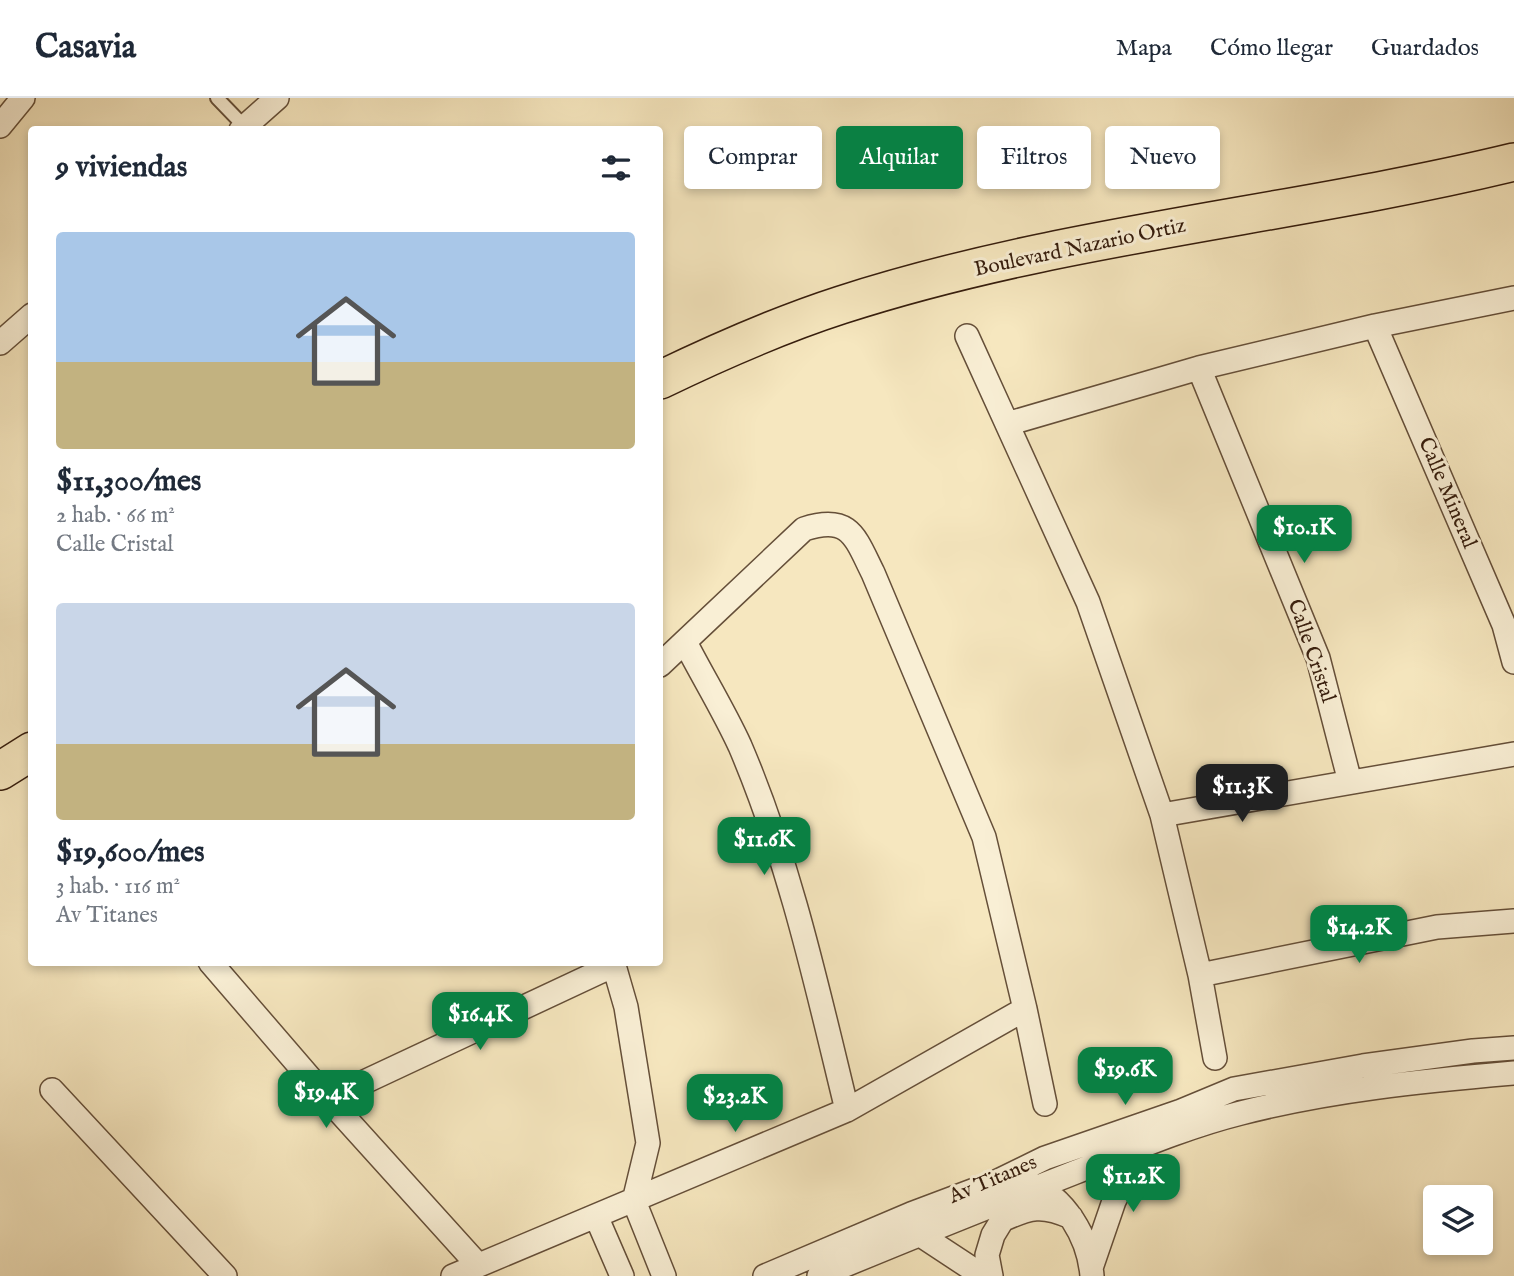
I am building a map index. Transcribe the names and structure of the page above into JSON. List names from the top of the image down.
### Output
{
  "streets": {
    "main road": ["Boulevard Nazario Ortiz"],
    "street": ["Calle Mineral", "Calle Cristal", "Av Titanes"]
  },
  "page": {
    "header": "Casavia",
    "nav": ["Mapa", "Cómo llegar", "Guardados"],
    "chip": [
      "Comprar",
      "Alquilar",
      "Filtros",
      "Nuevo"
    ],
    "heading": "9 viviendas",
    "list": [
      {
        "name": "$11,300/mes",
        "note": "2 hab. · 66 m² · Calle Cristal"
      },
      {
        "name": "$19,600/mes",
        "note": "3 hab. · 116 m² · Av Titanes"
      }
    ],
    "price": [
      "$10.1K",
      "$11.3K",
      "$11.6K",
      "$14.2K",
      "$16.4K",
      "$19.6K",
      "$19.4K",
      "$23.2K",
      "$11.2K"
    ]
  }
}
